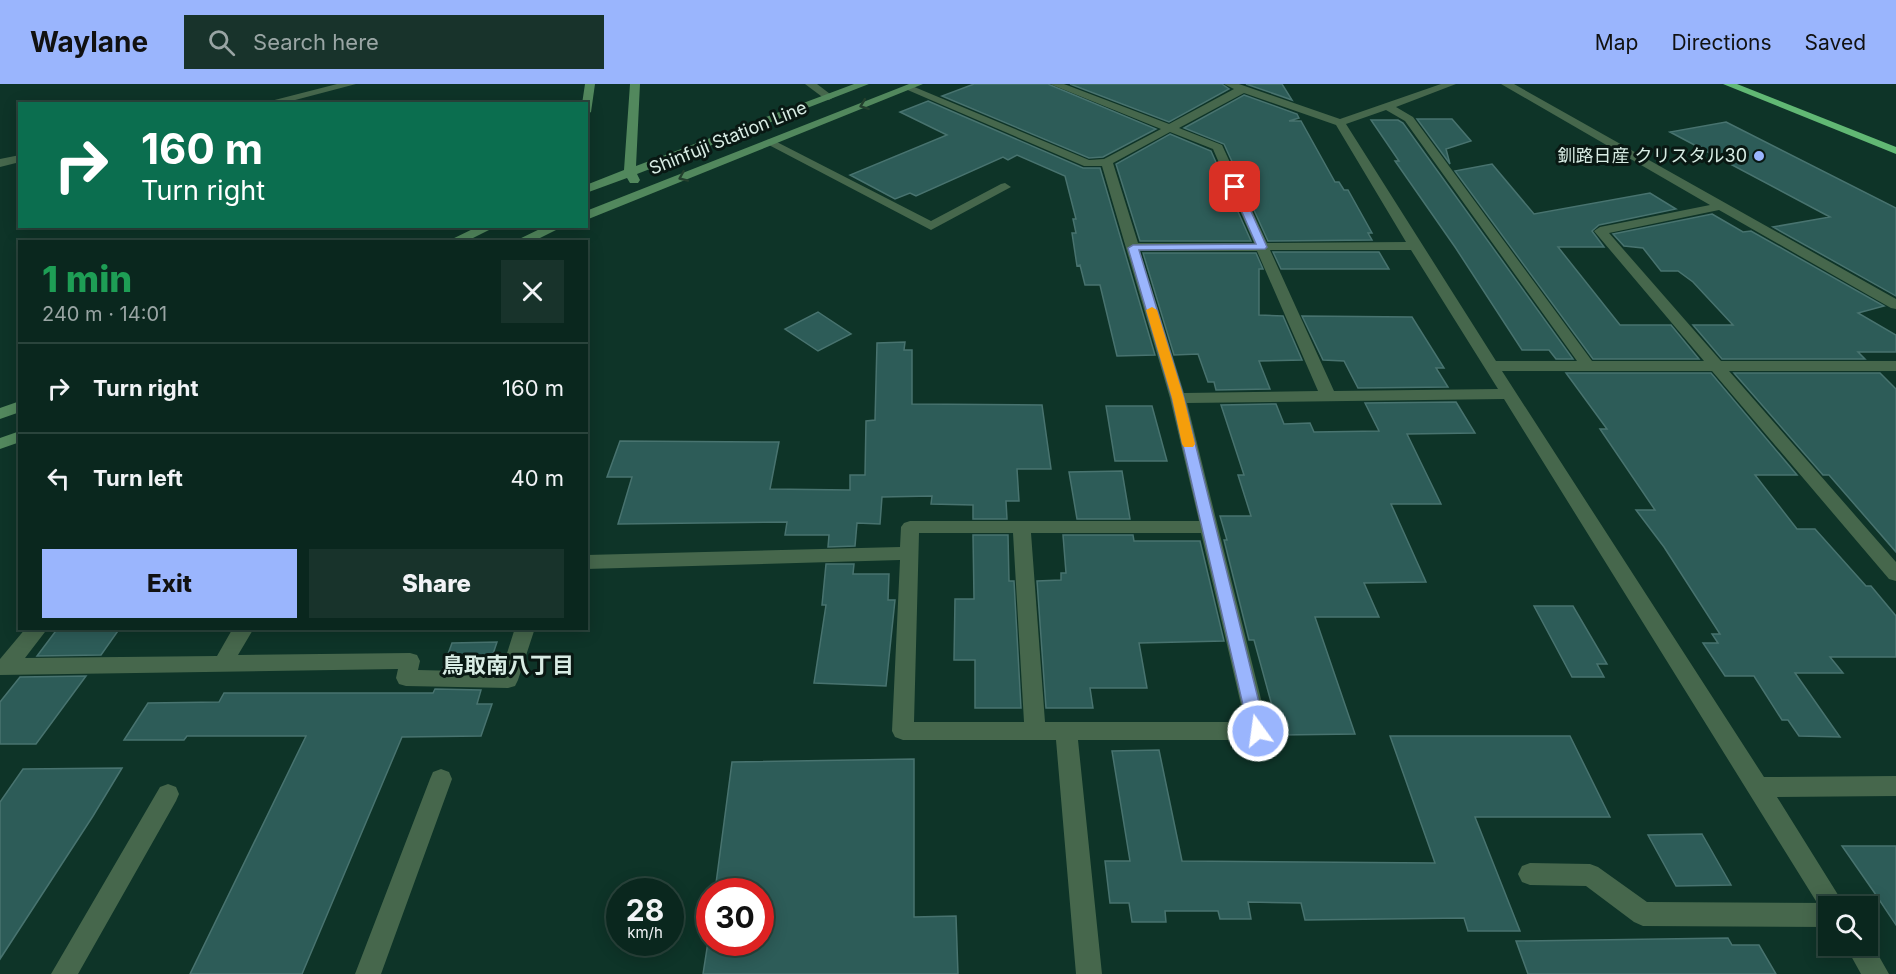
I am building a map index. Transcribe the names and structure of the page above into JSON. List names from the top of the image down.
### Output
{
  "streets": {
    "main road": ["Shinfuji Station Line"]
  },
  "districts": ["鳥取南八丁目"],
  "places": ["釧路日産 クリスタル30"],
  "page": {
    "header": "Waylane",
    "search": "Search here",
    "nav": ["Map", "Directions", "Saved"],
    "turn": ["160 m", "Turn right"],
    "heading": ["1 min", "240 m · 14:01"],
    "list": [
      {
        "name": "Turn right",
        "value": "160 m"
      },
      {
        "name": "Turn left",
        "value": "40 m"
      }
    ],
    "buttons": ["Exit", "Share"],
    "speed": "28 km/h",
    "limit": "30"
  }
}
